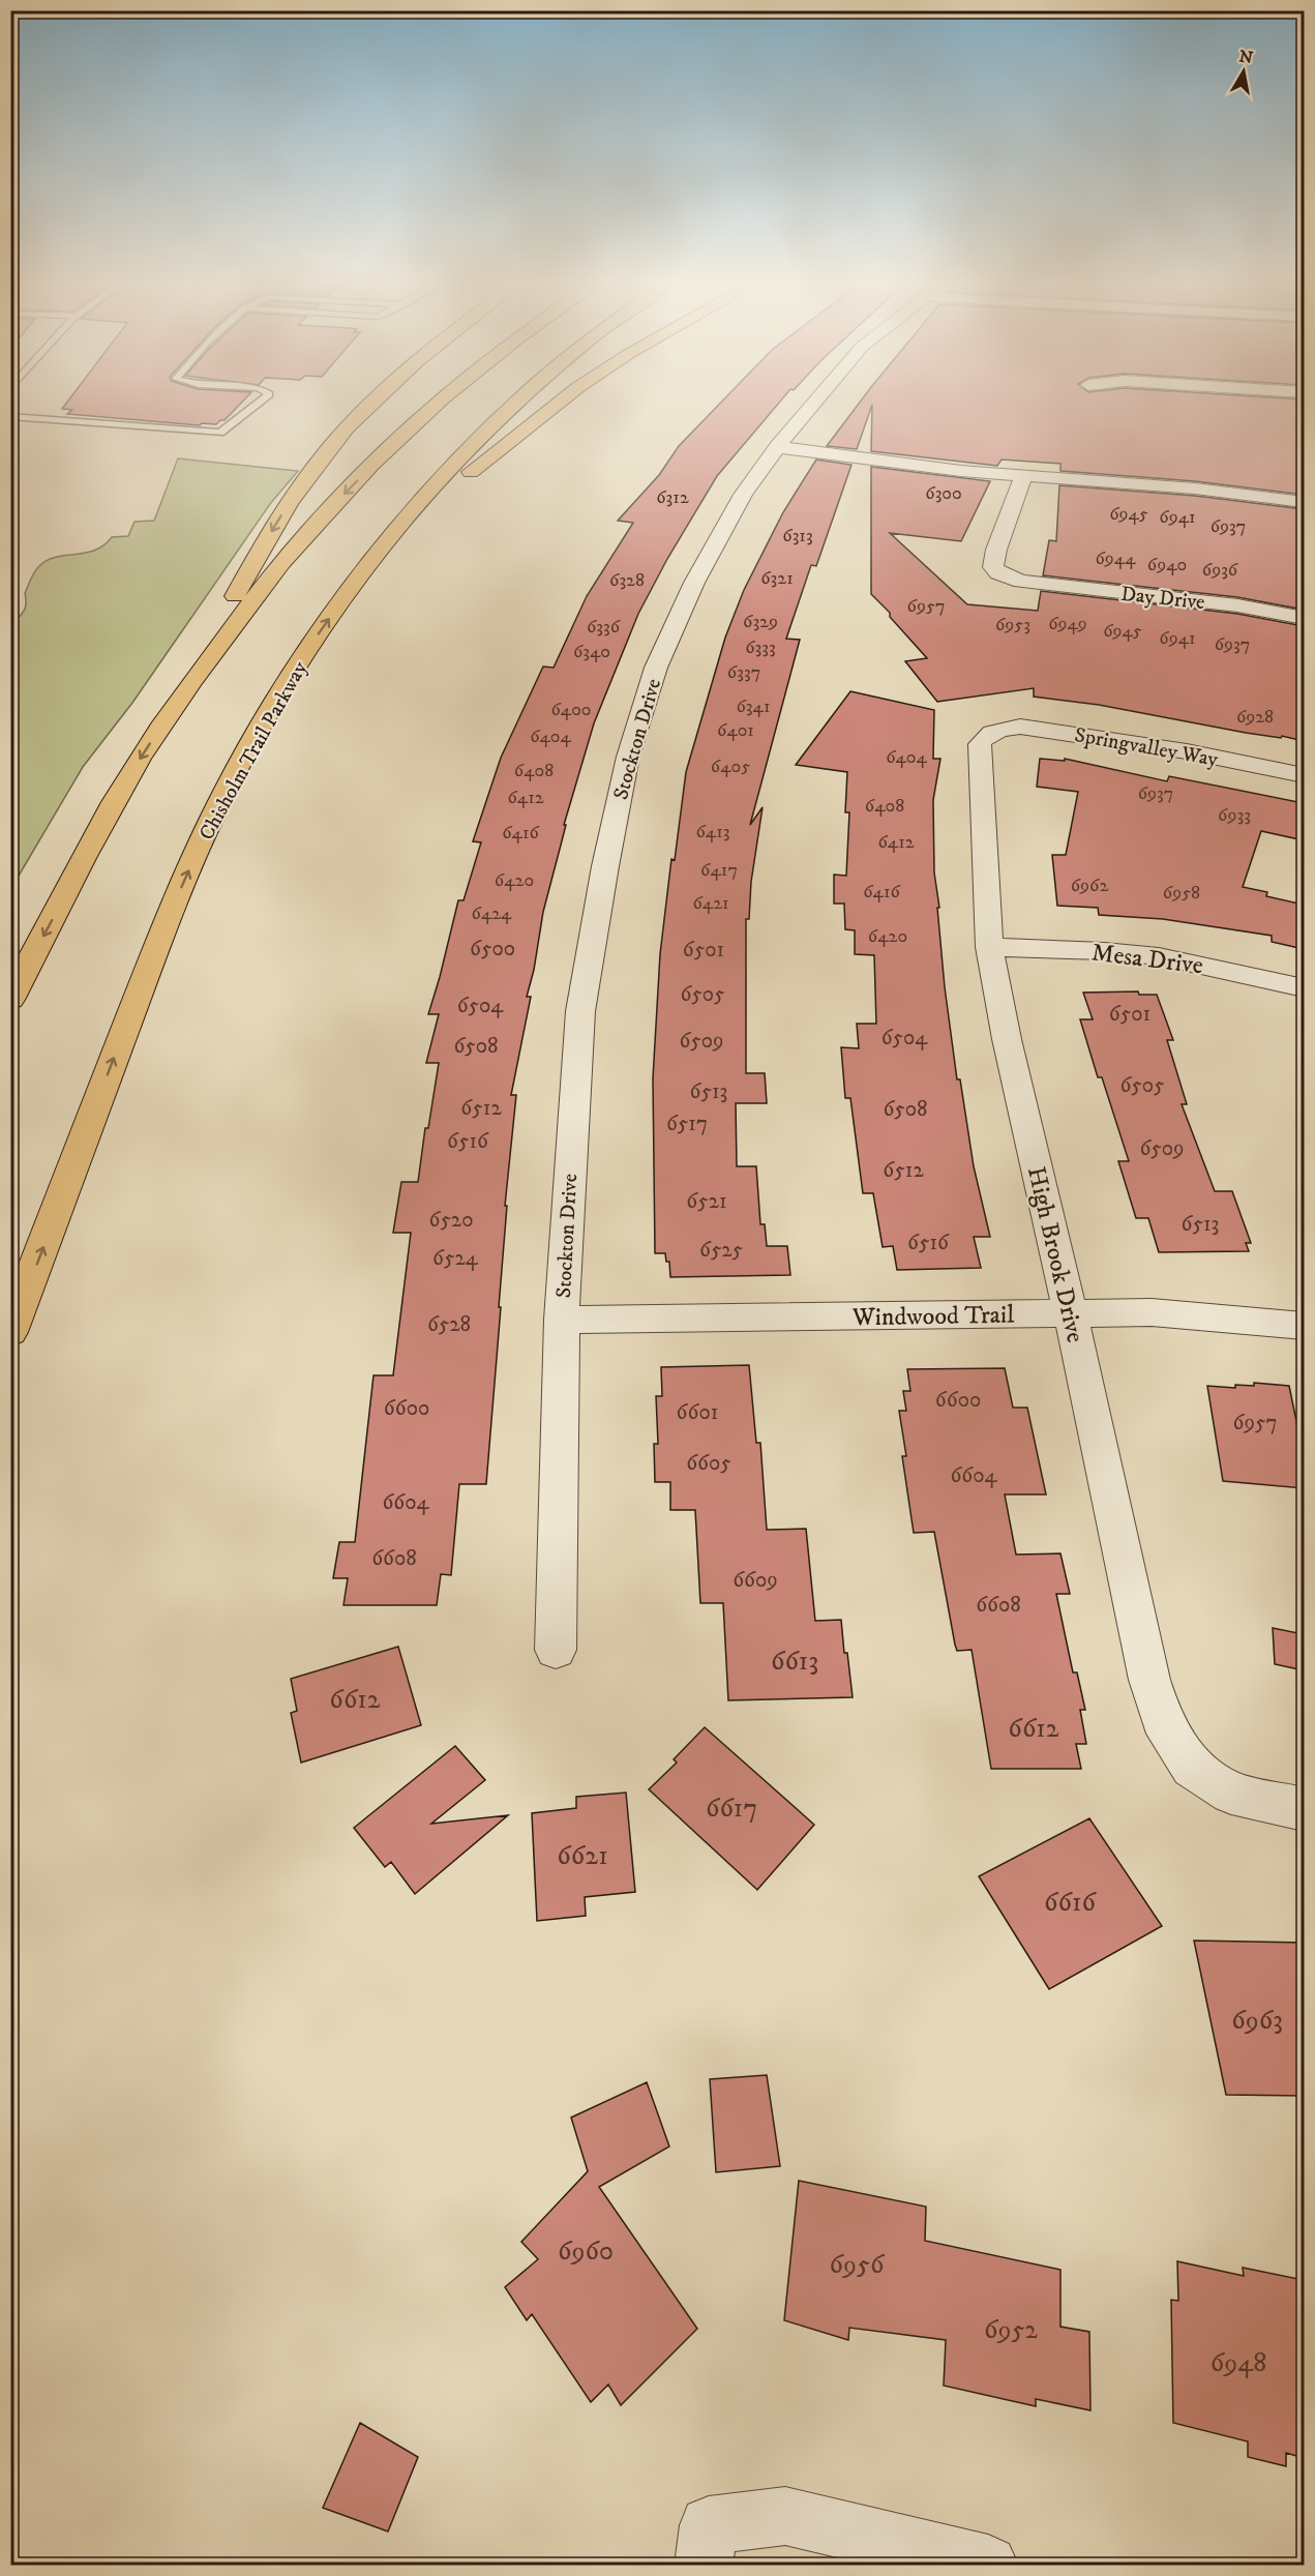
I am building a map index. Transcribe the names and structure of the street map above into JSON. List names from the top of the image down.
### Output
{
  "streets": {
    "highway": ["Chisholm Trail Parkway"],
    "street": [
      "Day Drive",
      "Stockton Drive",
      "Springvalley Way",
      "Mesa Drive",
      "High Brook Drive",
      "Windwood Trail"
    ]
  },
  "crossings": [
    ["Stockton Drive", "Windwood Trail"],
    ["Springvalley Way", "High Brook Drive"],
    ["Mesa Drive", "High Brook Drive"],
    ["High Brook Drive", "Windwood Trail"]
  ],
  "house_numbers": [
    "6300",
    "6312",
    "6945",
    "6941",
    "6937",
    "6313",
    "6944",
    "6940",
    "6936",
    "6321",
    "6328",
    "6957",
    "6329",
    "6949",
    "6953",
    "6336",
    "6945",
    "6941",
    "6937",
    "6333",
    "6340",
    "6337",
    "6341",
    "6400",
    "6928",
    "6401",
    "6404",
    "6404",
    "6405",
    "6408",
    "6937",
    "6412",
    "6408",
    "6933",
    "6413",
    "6416",
    "6412",
    "6417",
    "6420",
    "6962",
    "6416",
    "6958",
    "6421",
    "6424",
    "6420",
    "6500",
    "6501",
    "6505",
    "6504",
    "6501",
    "6504",
    "6509",
    "6508",
    "6505",
    "6513",
    "6512",
    "6508",
    "6517",
    "6516",
    "6509",
    "6512",
    "6521",
    "6520",
    "6513",
    "6516",
    "6525",
    "6524",
    "6528",
    "6600",
    "6600",
    "6601",
    "6957",
    "6605",
    "6604",
    "6604",
    "6608",
    "6609",
    "6608",
    "6613",
    "6612",
    "6612",
    "6617",
    "6621",
    "6616",
    "6963",
    "6960",
    "6956",
    "6952",
    "6948"
  ],
  "north": "top"
}
